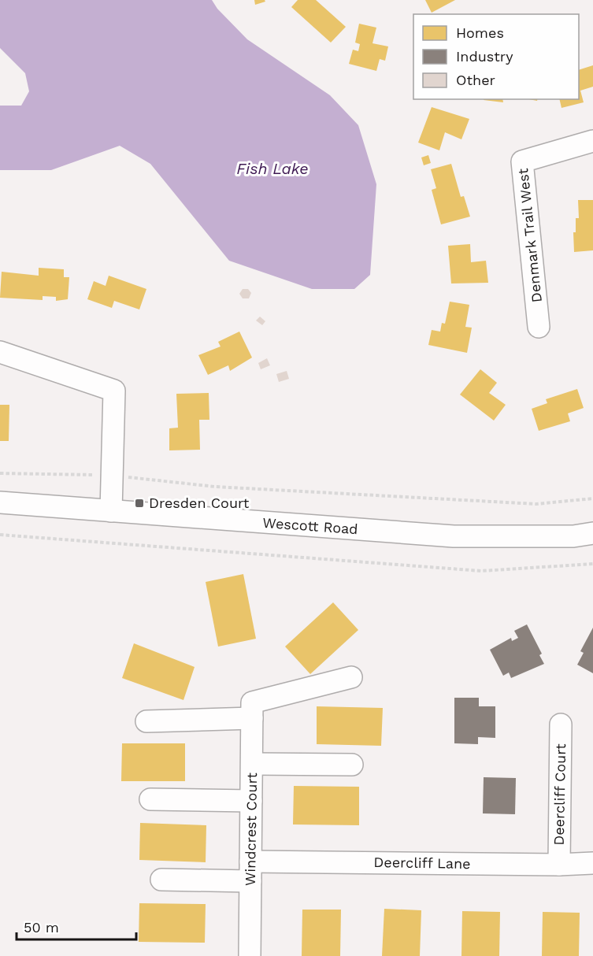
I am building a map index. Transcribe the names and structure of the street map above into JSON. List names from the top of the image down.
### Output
{
  "streets": {
    "street": [
      "Denmark Trail West",
      "Wescott Road",
      "Deercliff Court",
      "Windcrest Court",
      "Deercliff Lane"
    ]
  },
  "crossings": [
    ["Deercliff Court", "Deercliff Lane"],
    ["Windcrest Court", "Deercliff Lane"]
  ],
  "water": ["Fish Lake"],
  "places": {
    "transit": ["Dresden Court"]
  },
  "legend": ["Homes", "Industry", "Other"],
  "scale_bar": "50 m"
}
